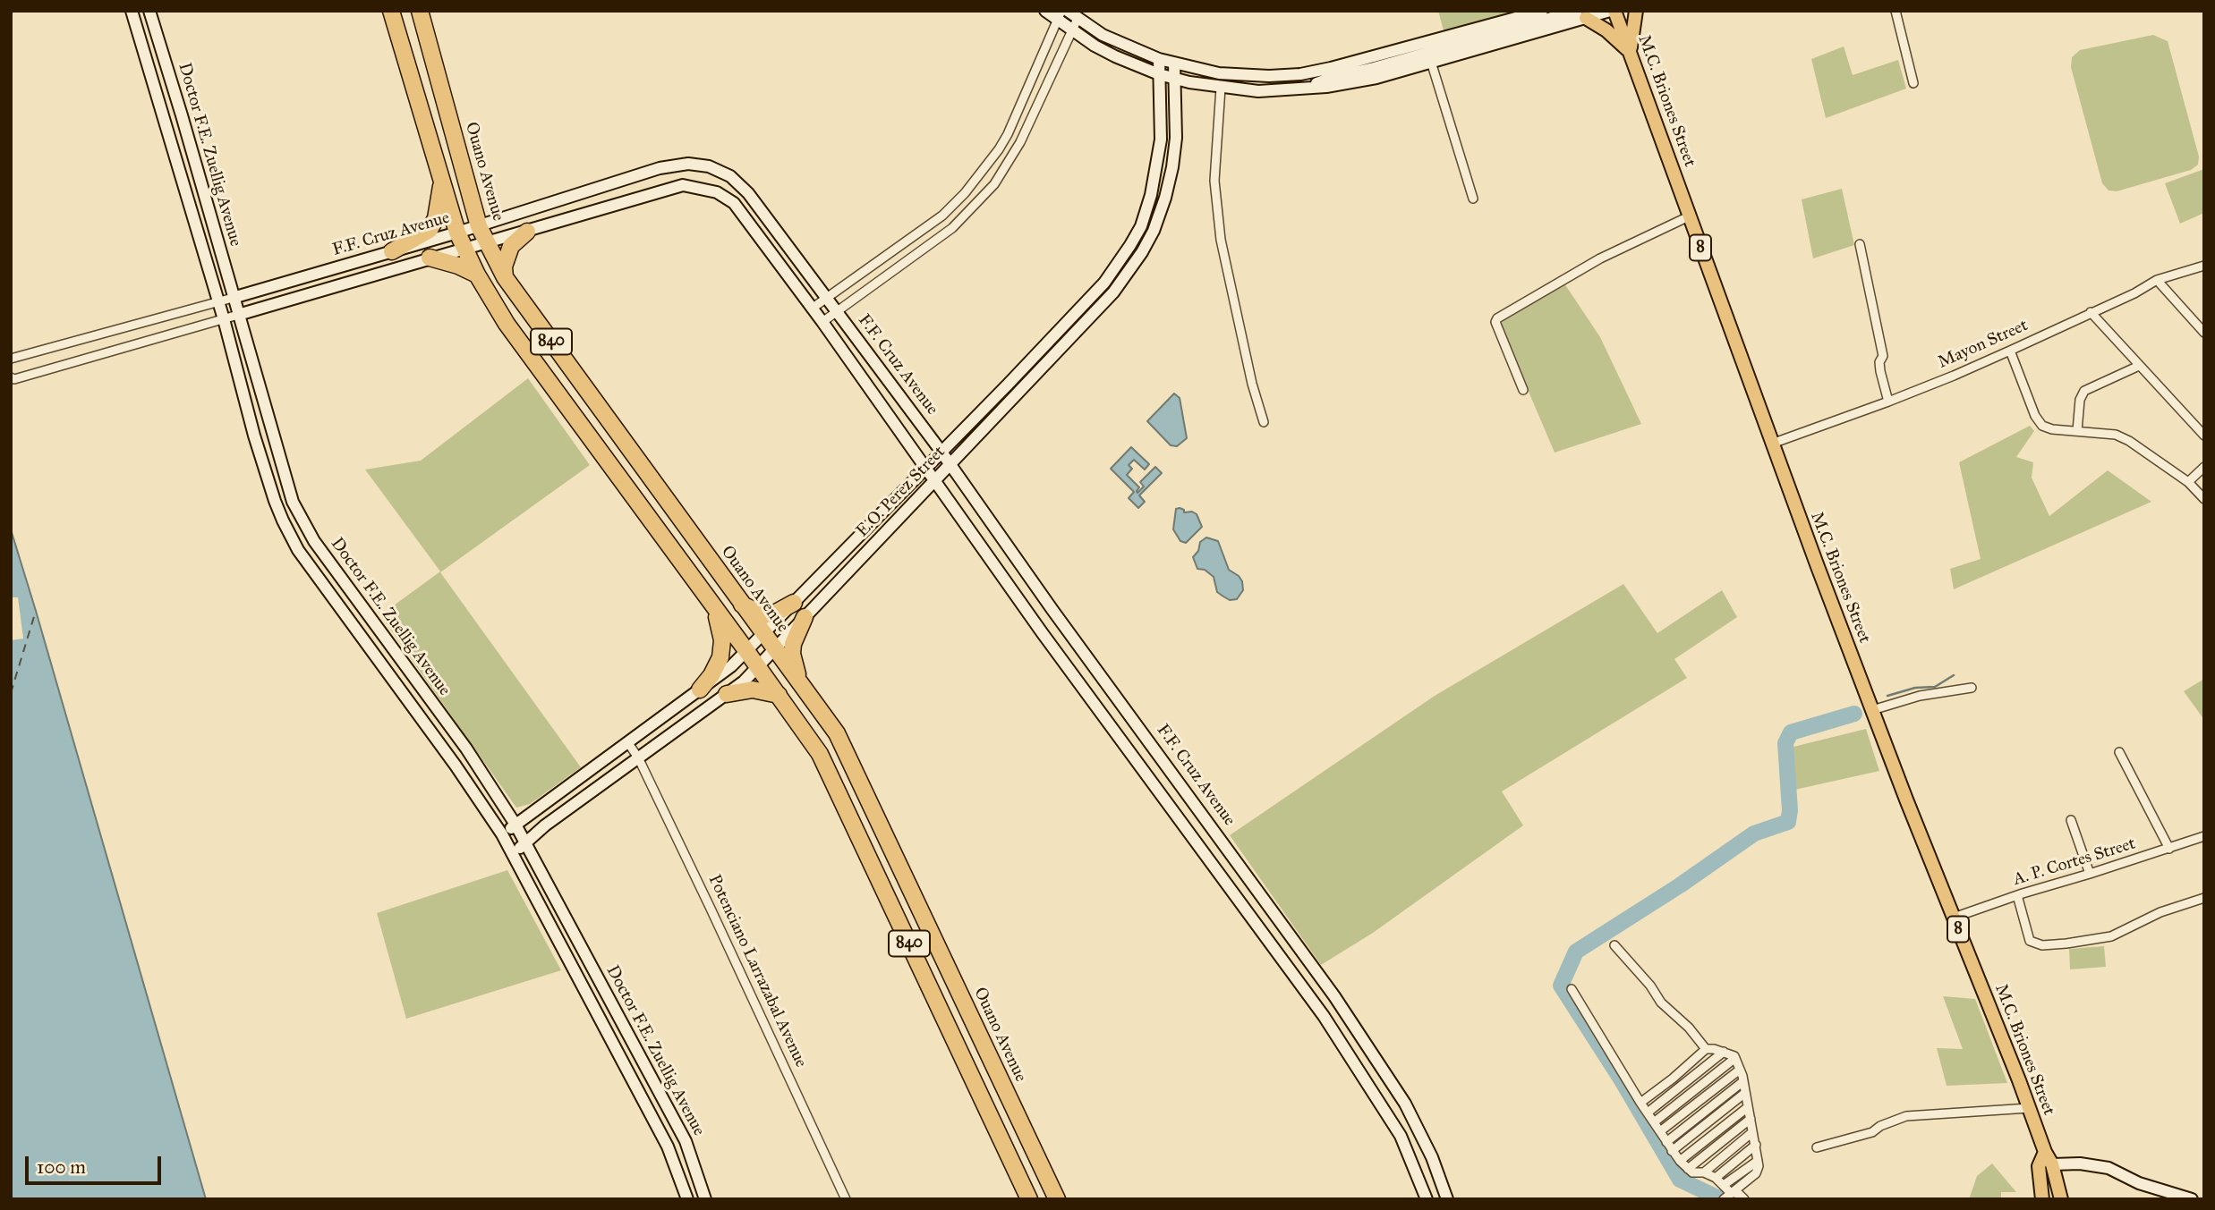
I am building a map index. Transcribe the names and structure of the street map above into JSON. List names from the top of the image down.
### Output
{
  "streets": {
    "highway": ["Ouano Avenue", "840"],
    "main road": ["M.C. Briones Street", "8"],
    "street": [
      "Doctor F.E. Zuellig Avenue",
      "F.F. Cruz Avenue",
      "Mayon Street",
      "E.O. Perez Street",
      "A. P. Cortes Street",
      "Potenciano Larrazabal Avenue"
    ]
  },
  "crossings": [
    ["M.C. Briones Street", "Mayon Street"],
    ["M.C. Briones Street", "A. P. Cortes Street"],
    ["Doctor F.E. Zuellig Avenue", "F.F. Cruz Avenue"],
    ["Doctor F.E. Zuellig Avenue", "E.O. Perez Street"],
    ["Ouano Avenue", "F.F. Cruz Avenue"],
    ["Ouano Avenue", "E.O. Perez Street"],
    ["F.F. Cruz Avenue", "840"],
    ["F.F. Cruz Avenue", "E.O. Perez Street"],
    ["840", "E.O. Perez Street"],
    ["E.O. Perez Street", "Potenciano Larrazabal Avenue"]
  ],
  "scale_bar": "100 m"
}
